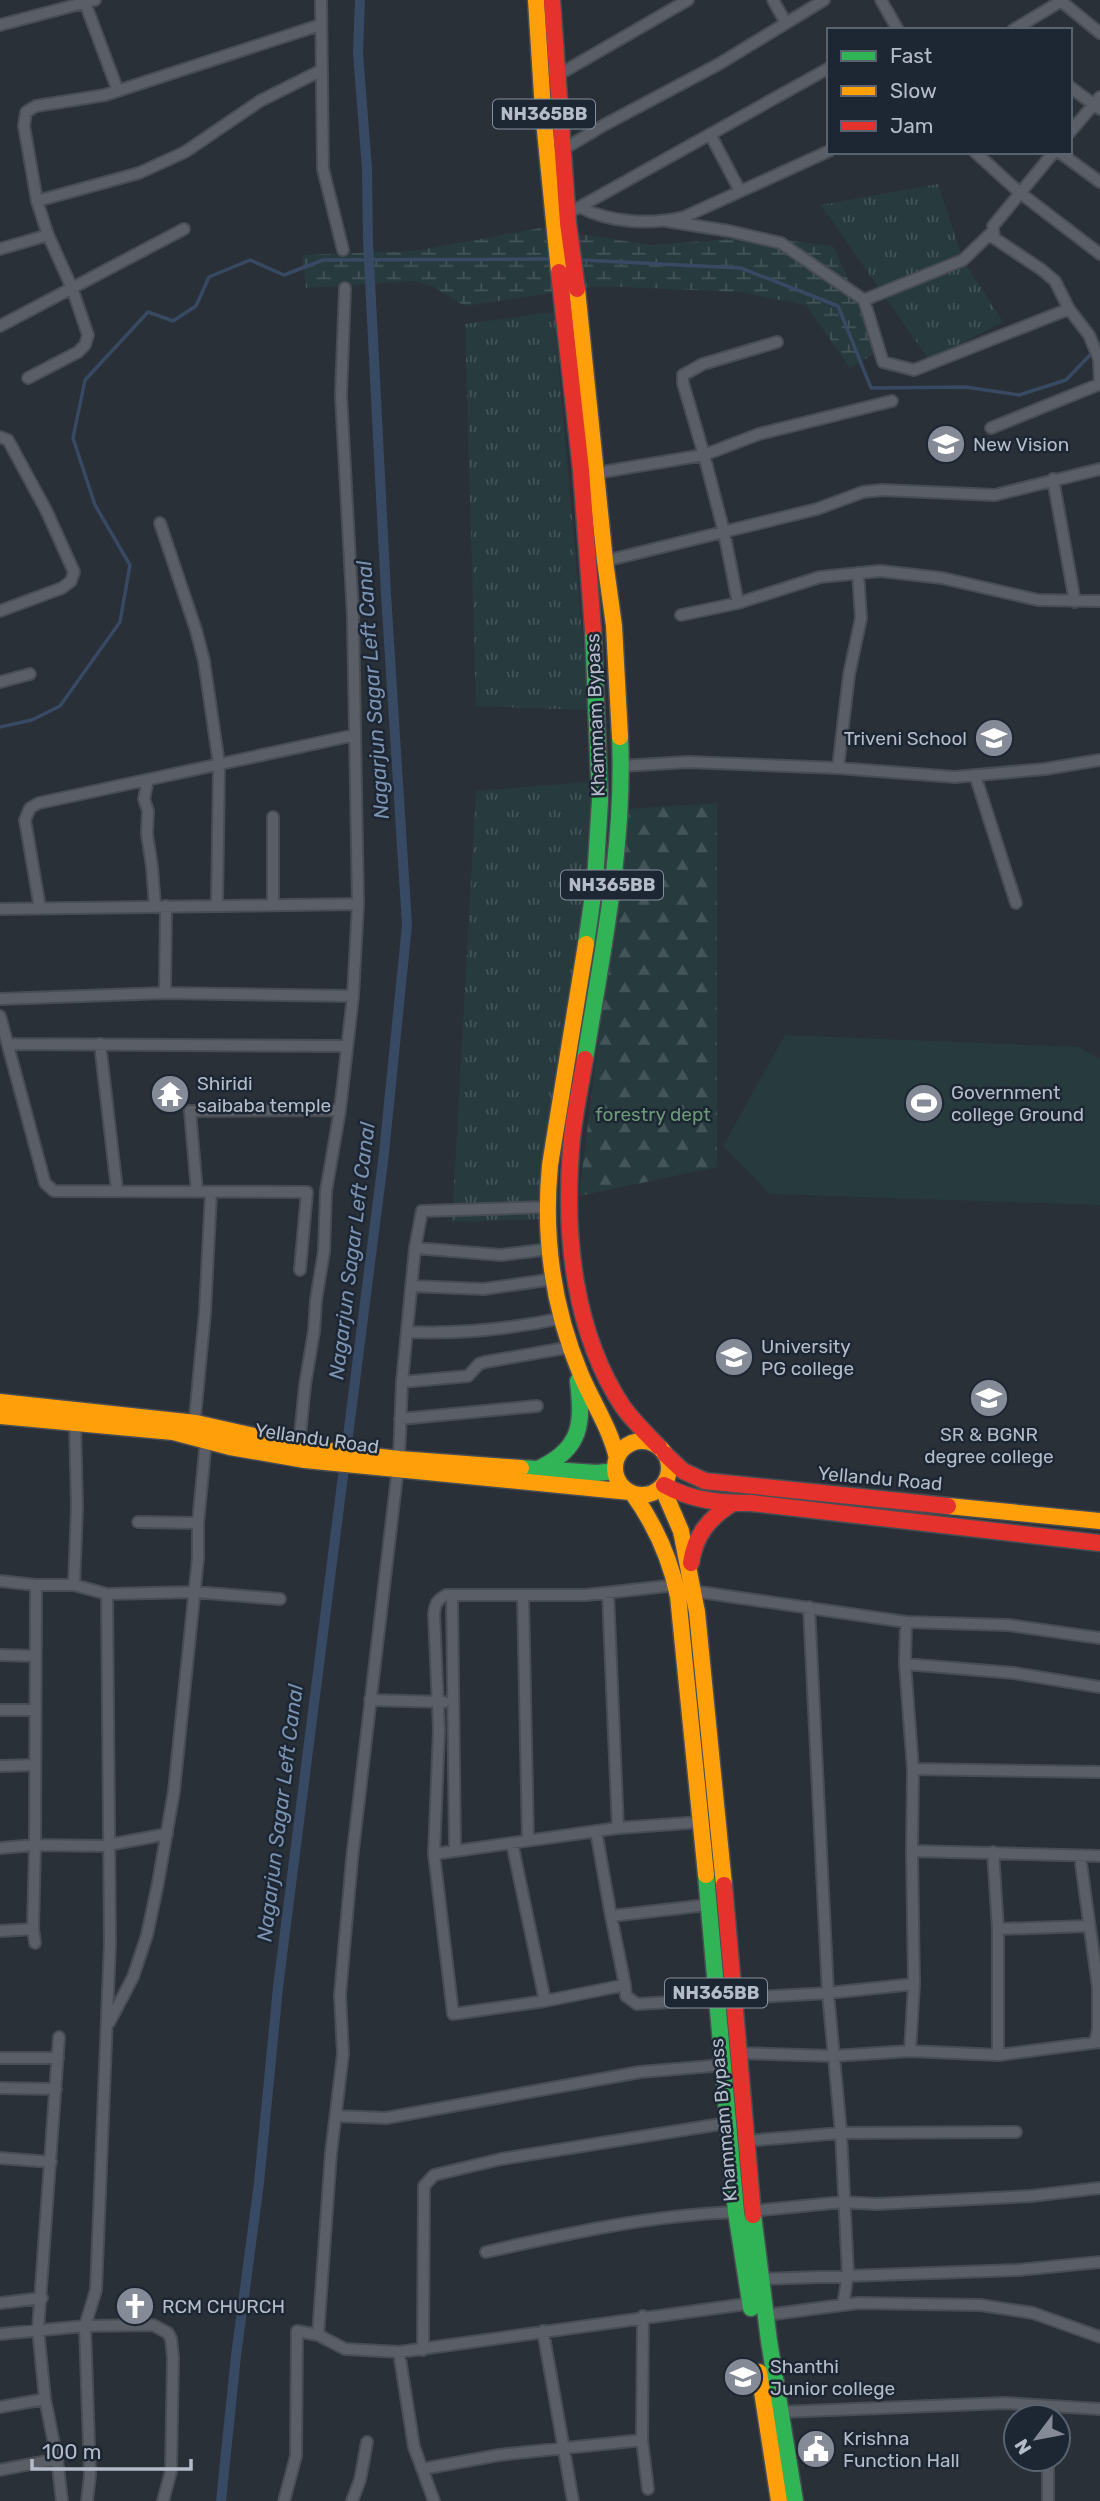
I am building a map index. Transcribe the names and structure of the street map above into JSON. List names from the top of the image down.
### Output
{
  "streets": {
    "main road": ["NH365BB", "Khammam Bypass", "Yellandu Road"]
  },
  "crossings": [
    ["NH365BB", "Khammam Bypass"],
    ["NH365BB", "Yellandu Road"],
    ["Khammam Bypass", "Yellandu Road"]
  ],
  "water": ["Nagarjun Sagar Left Canal"],
  "parks": ["forestry dept"],
  "places": {
    "school or university": [
      "New Vision",
      "Triveni School",
      "University PG college",
      "SR & BGNR degree college",
      "Shanthi Junior college"
    ],
    "temple": ["Shiridi saibaba temple"],
    "sports": ["Government college Ground"],
    "church": ["RCM CHURCH"],
    "public building": ["Krishna Function Hall"]
  },
  "legend": ["Fast", "Slow", "Jam"],
  "scale_bar": "100 m",
  "north": "bottom left"
}
